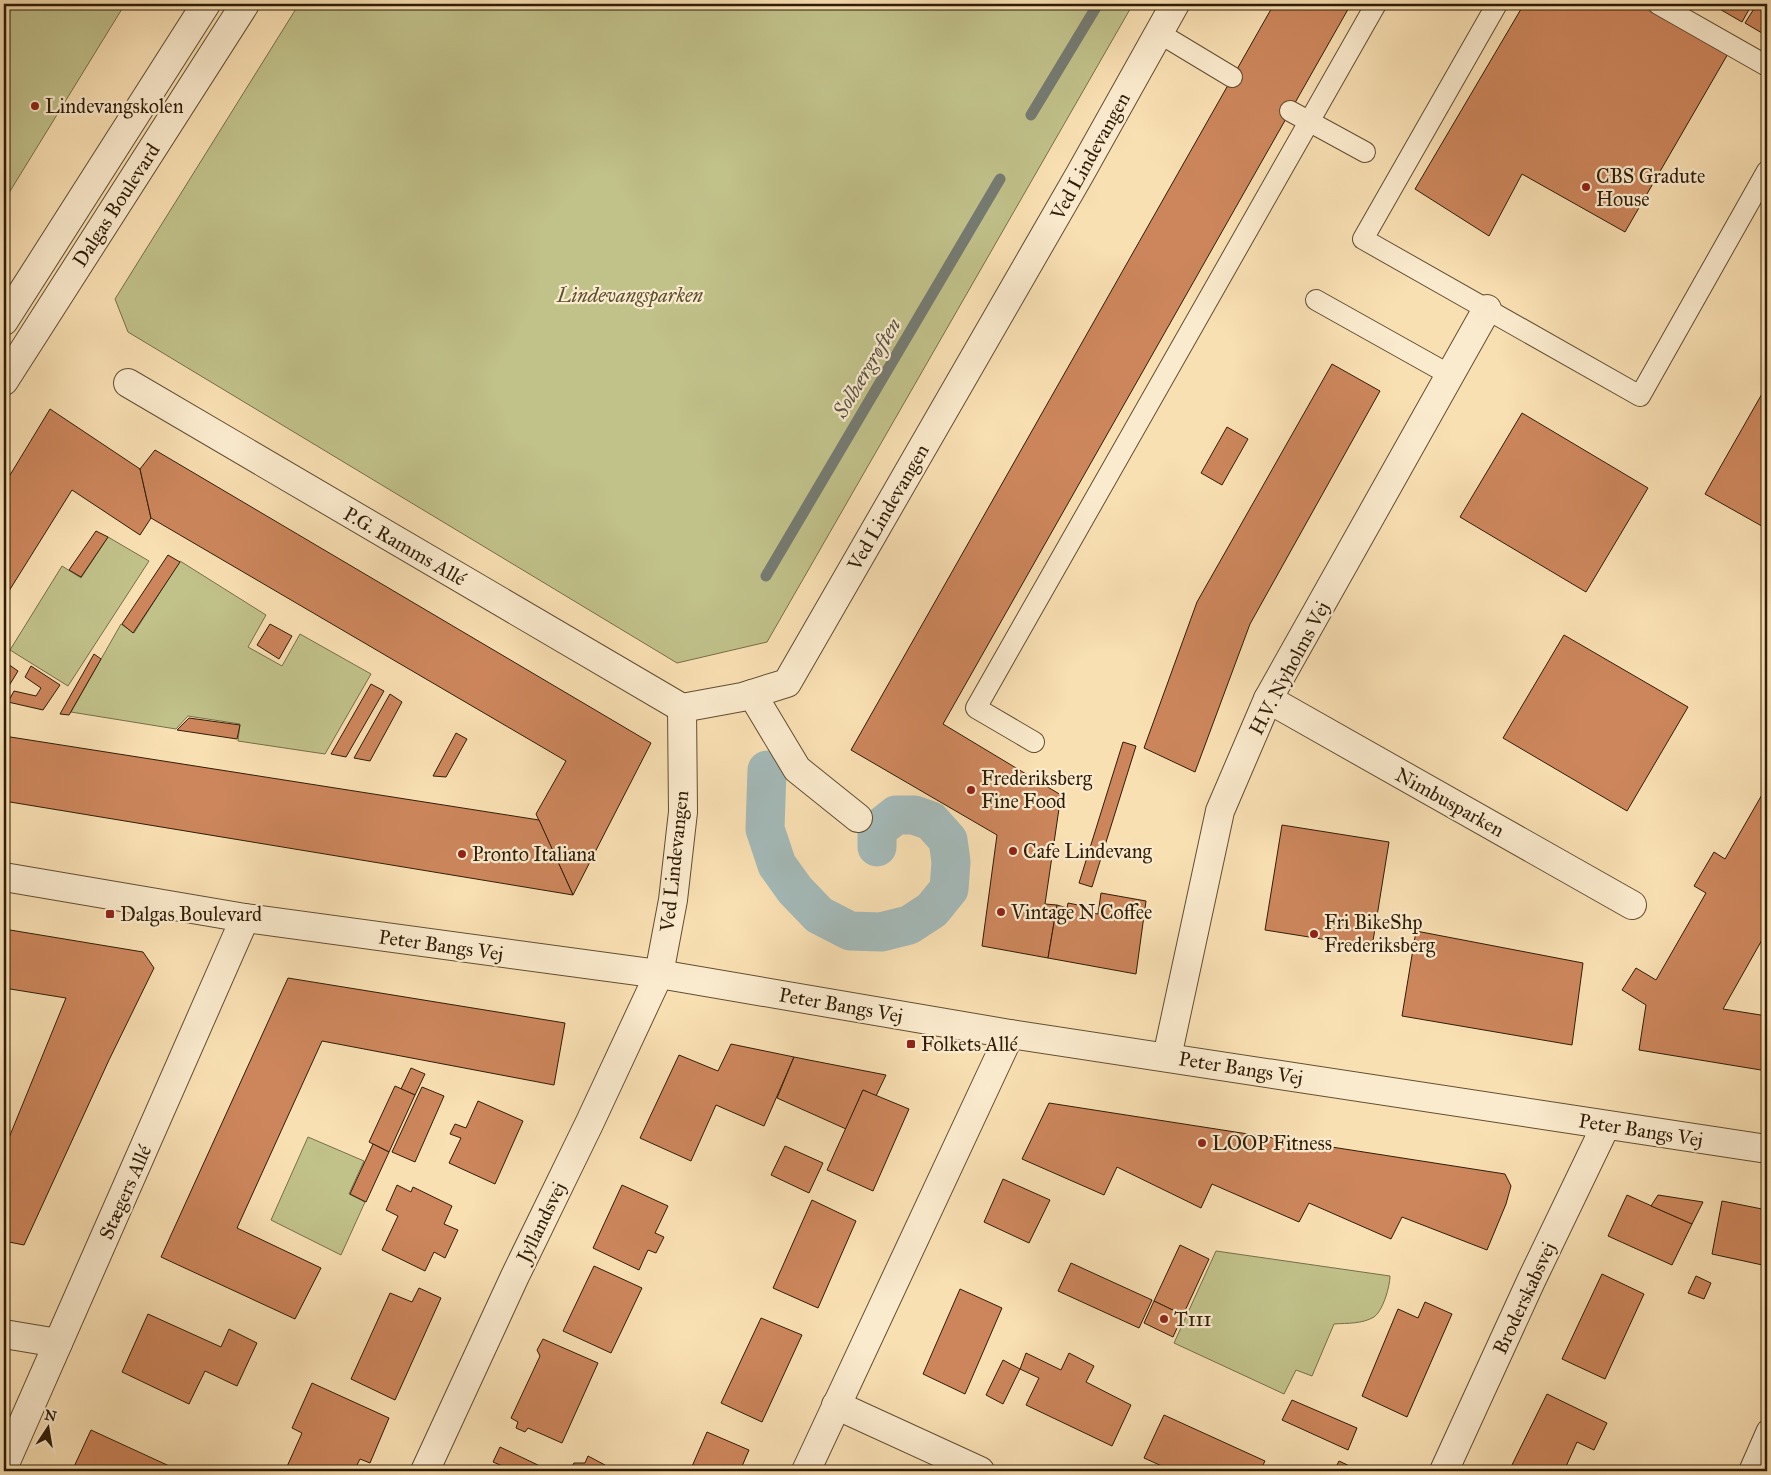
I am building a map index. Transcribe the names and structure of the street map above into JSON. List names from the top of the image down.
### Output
{
  "streets": {
    "street": [
      "Ved Lindevangen",
      "Dalgas Boulevard",
      "P.G. Ramms Allé",
      "H.V. Nyholms Vej",
      "Nimbusparken",
      "Peter Bangs Vej",
      "Stægers Allé",
      "Jyllandsvej",
      "Broderskabsvej"
    ]
  },
  "crossings": [
    ["Ved Lindevangen", "P.G. Ramms Allé"],
    ["Ved Lindevangen", "Peter Bangs Vej"],
    ["Ved Lindevangen", "Jyllandsvej"],
    ["H.V. Nyholms Vej", "Nimbusparken"],
    ["H.V. Nyholms Vej", "Peter Bangs Vej"],
    ["Peter Bangs Vej", "Stægers Allé"],
    ["Peter Bangs Vej", "Jyllandsvej"],
    ["Peter Bangs Vej", "Broderskabsvej"]
  ],
  "water": ["Solbærgrøften"],
  "parks": ["Lindevangsparken"],
  "places": {
    "other": [
      "Lindevangskolen",
      "CBS Gradute House",
      "Frederiksberg Fine Food",
      "Cafe Lindevang",
      "Pronto Italiana",
      "Vintage N Coffee",
      "Fri BikeShp Frederiksberg",
      "LOOP Fitness",
      "T111"
    ],
    "transit": ["Dalgas Boulevard", "Folkets Allé"]
  },
  "north": "top"
}
